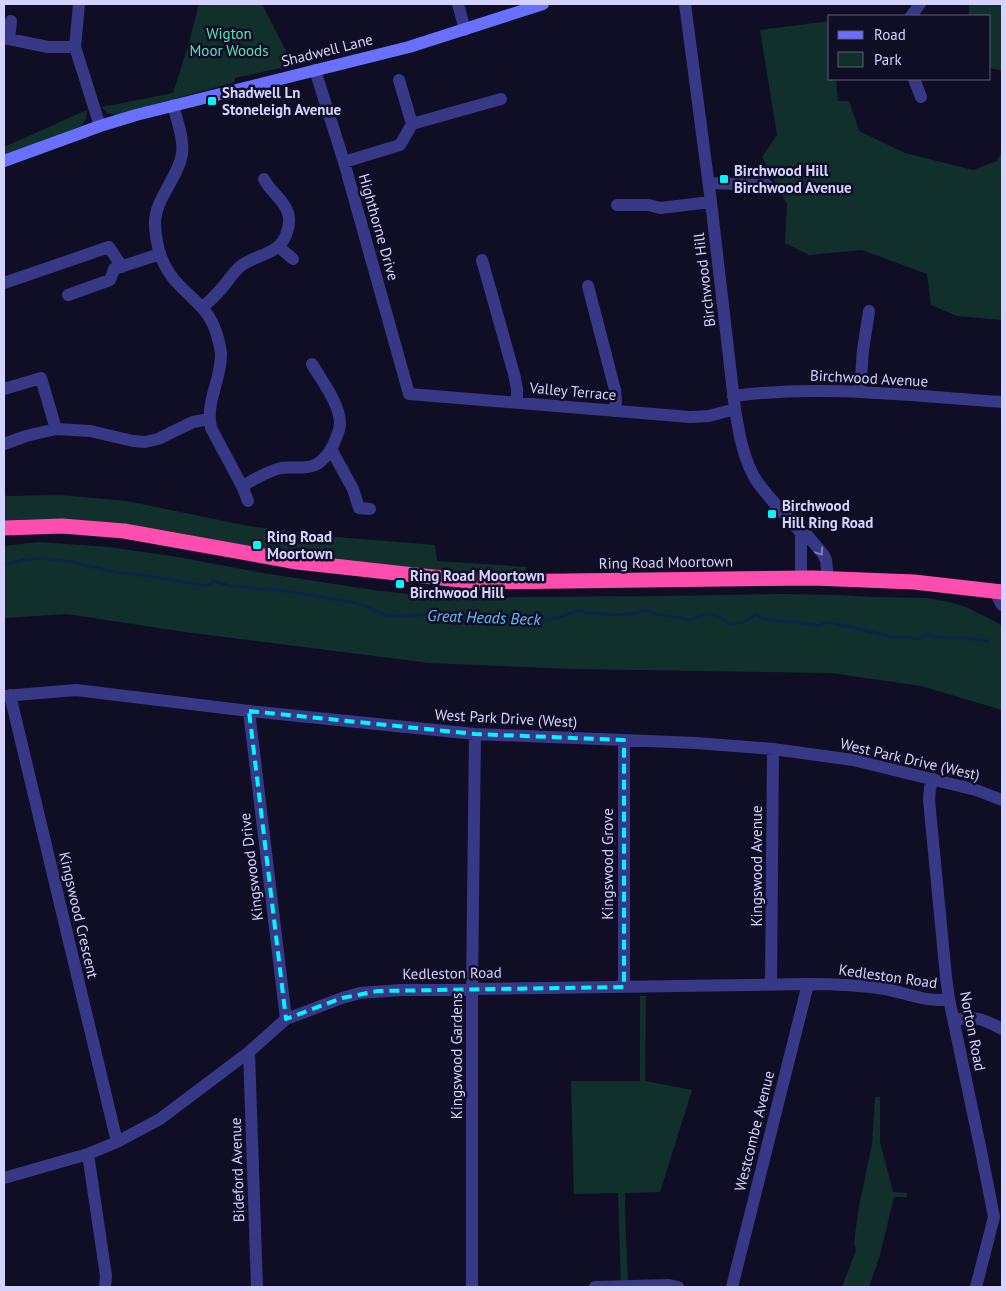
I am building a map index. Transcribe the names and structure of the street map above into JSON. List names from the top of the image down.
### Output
{
  "streets": {
    "highway": ["Ring Road Moortown"],
    "street": [
      "Shadwell Lane",
      "Highthorne Drive",
      "Birchwood Hill",
      "Birchwood Avenue",
      "Valley Terrace",
      "West Park Drive (West)",
      "Kingswood Grove",
      "Kingswood Avenue",
      "Kingswood Drive",
      "Kingswood Crescent",
      "Kedleston Road",
      "Norton Road",
      "Kingswood Gardens",
      "Westcombe Avenue",
      "Bideford Avenue"
    ]
  },
  "crossings": [
    ["Shadwell Lane", "Highthorne Drive"],
    ["Highthorne Drive", "Valley Terrace"],
    ["Birchwood Hill", "Birchwood Avenue"],
    ["Birchwood Hill", "Valley Terrace"],
    ["Birchwood Hill", "Ring Road Moortown"],
    ["West Park Drive (West)", "Kingswood Grove"],
    ["West Park Drive (West)", "Kingswood Avenue"],
    ["West Park Drive (West)", "Kingswood Drive"],
    ["West Park Drive (West)", "Kingswood Crescent"],
    ["West Park Drive (West)", "Norton Road"],
    ["West Park Drive (West)", "Kingswood Gardens"],
    ["Kingswood Grove", "Kedleston Road"],
    ["Kingswood Avenue", "Kedleston Road"],
    ["Kingswood Drive", "Kedleston Road"],
    ["Kingswood Crescent", "Kedleston Road"],
    ["Kedleston Road", "Norton Road"],
    ["Kedleston Road", "Kingswood Gardens"],
    ["Kedleston Road", "Westcombe Avenue"],
    ["Kedleston Road", "Bideford Avenue"]
  ],
  "water": ["Great Heads Beck"],
  "parks": ["Wigton Moor Woods"],
  "places": {
    "transit": [
      "Shadwell Ln Stoneleigh Avenue",
      "Birchwood Hill Birchwood Avenue",
      "Birchwood Hill Ring Road",
      "Ring Road Moortown",
      "Ring Road Moortown Birchwood Hill"
    ]
  },
  "legend": ["Road", "Park"]
}
